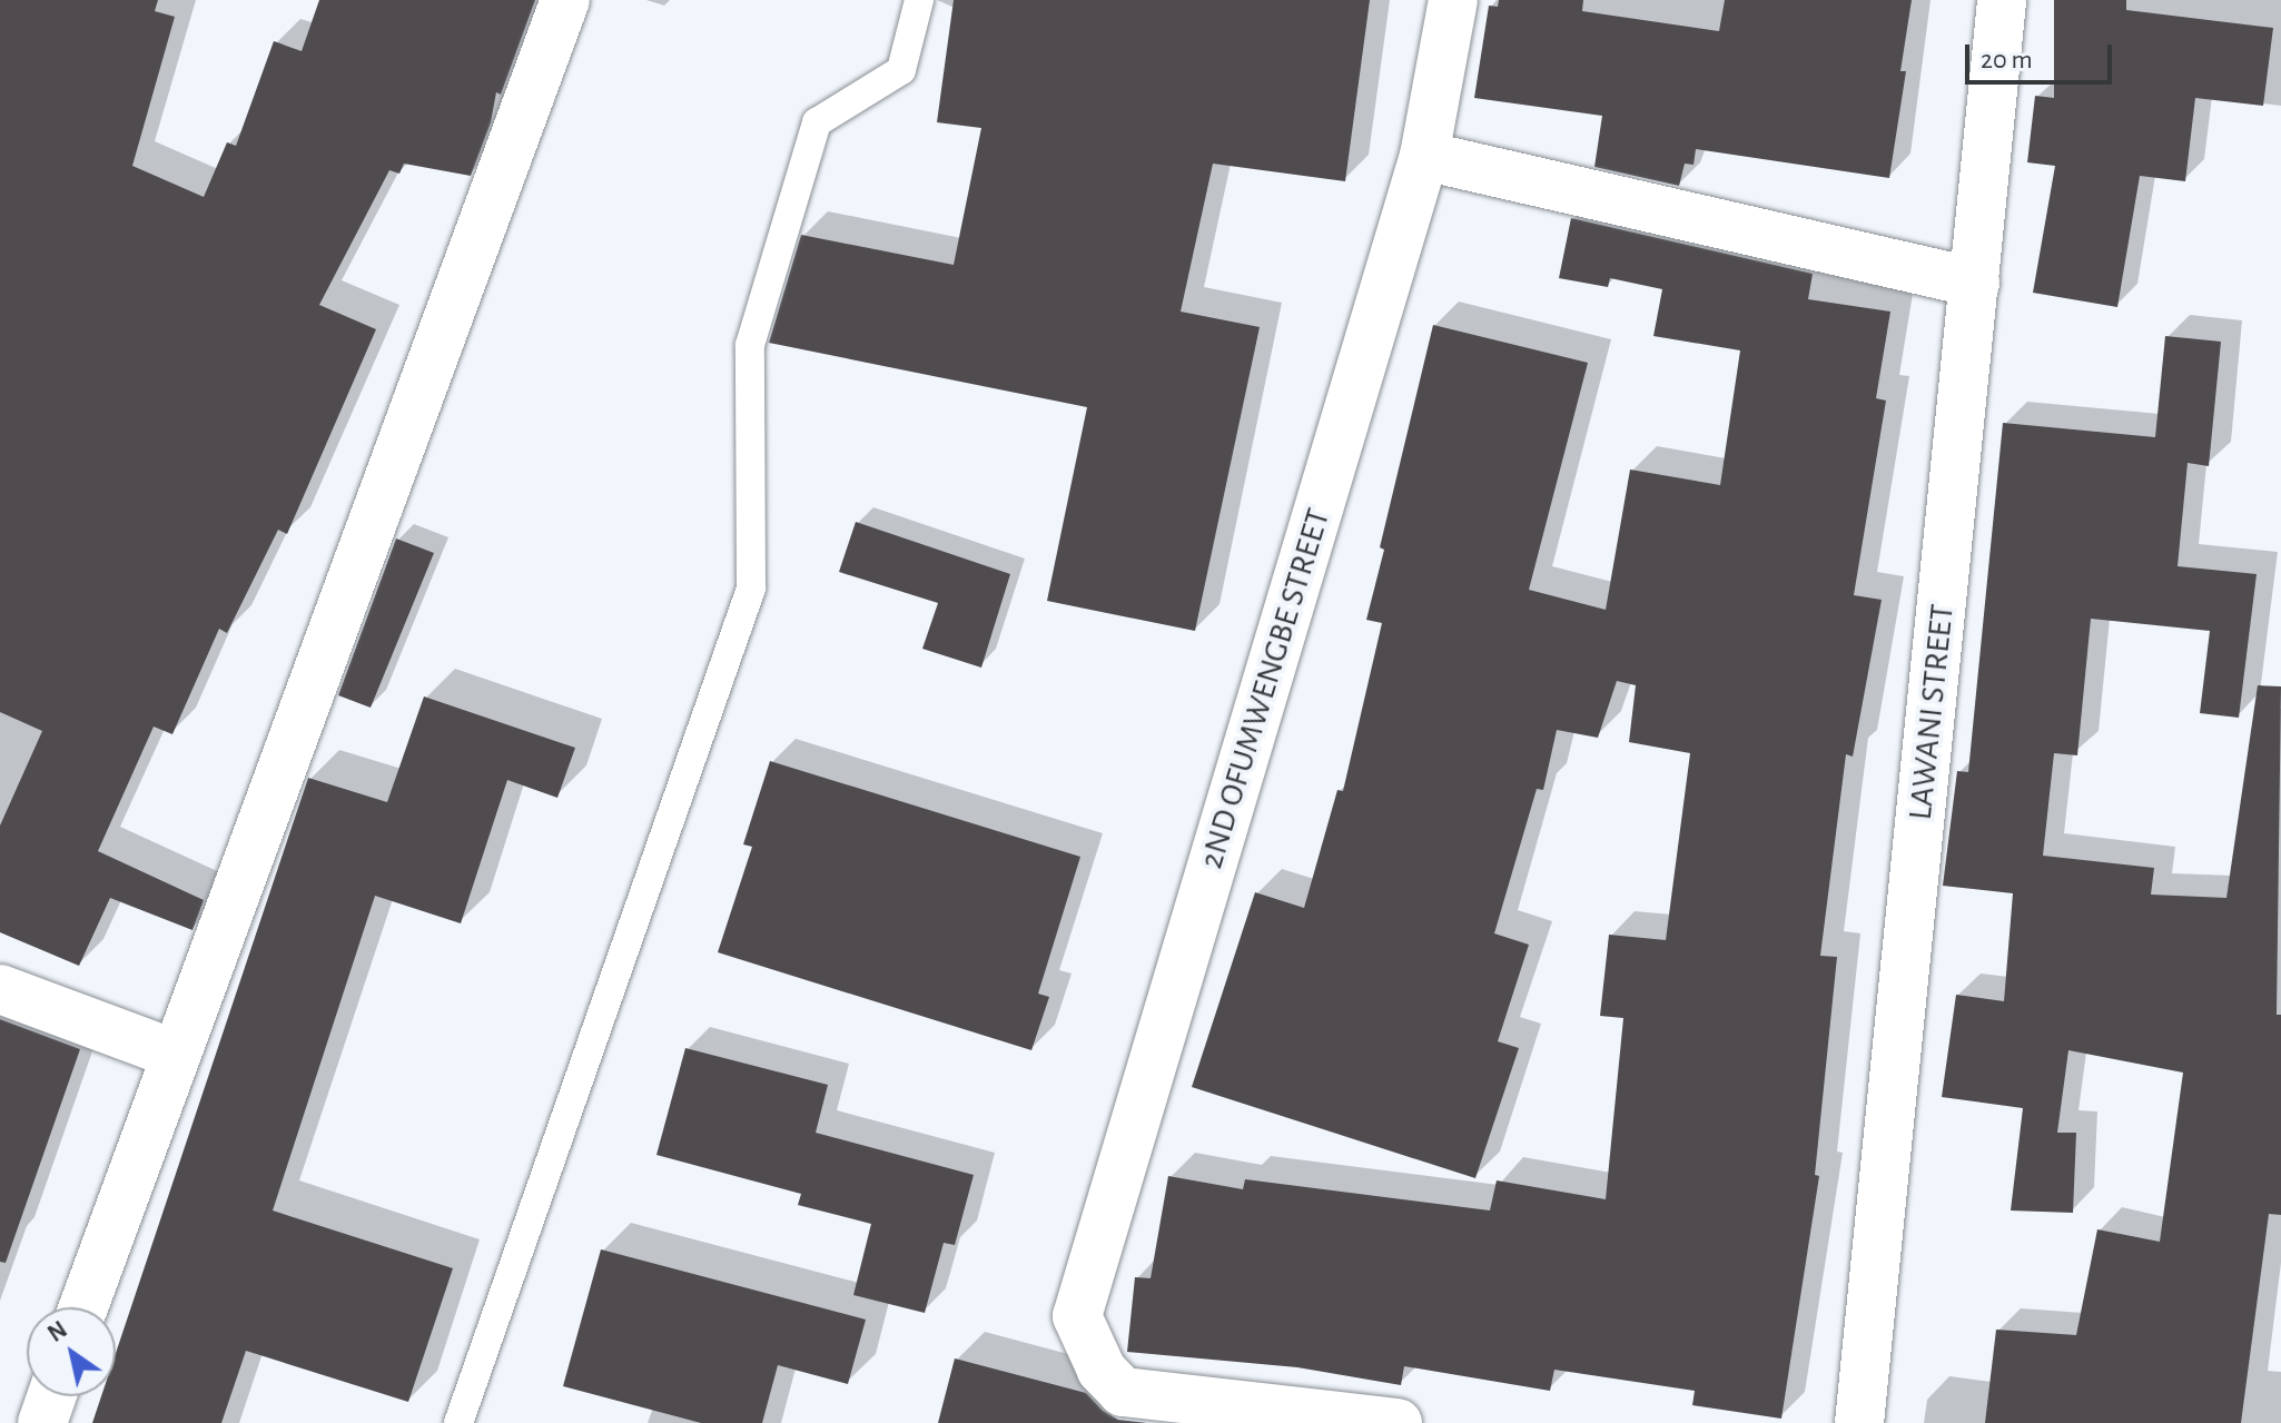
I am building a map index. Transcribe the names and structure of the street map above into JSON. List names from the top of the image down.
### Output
{
  "streets": {
    "street": ["2ND OFUMWENGBE STREET", "LAWANI STREET"]
  },
  "scale_bar": "20 m",
  "north": "top left"
}
